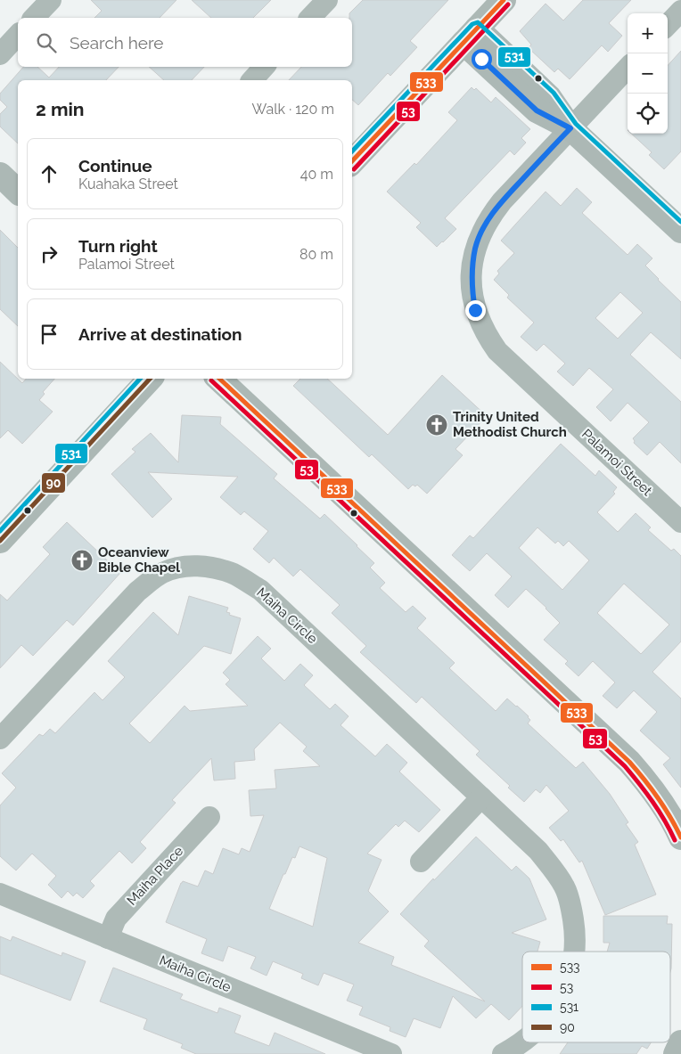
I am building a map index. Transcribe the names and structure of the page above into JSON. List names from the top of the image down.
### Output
{
  "streets": {
    "street": ["Palamoi Street", "Maiha Circle", "Maiha Place"]
  },
  "crossings": [
    ["Maiha Circle", "Maiha Place"]
  ],
  "places": {
    "church": ["Trinity United Methodist Church", "Oceanview Bible Chapel"]
  },
  "lines": [
    "transit line 533",
    "transit line 53",
    "transit line 531",
    "transit line 90"
  ],
  "legend": [
    "533",
    "53",
    "531",
    "90"
  ],
  "page": {
    "map_buttons": ["+", "−"],
    "search": "Search here",
    "heading": ["2 min", "Walk · 120 m"],
    "list": [
      ["Continue", "Kuahaka Street", "40 m"],
      ["Turn right", "Palamoi Street", "80 m"],
      "Arrive at destination"
    ]
  }
}
